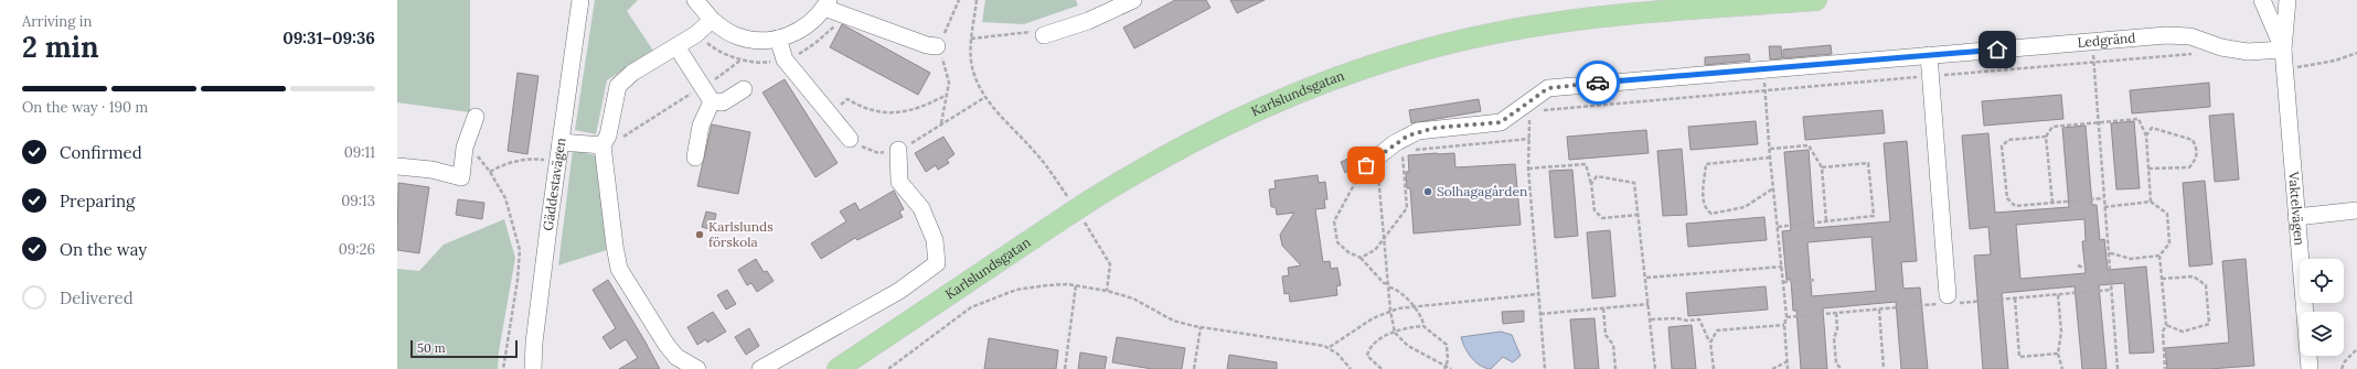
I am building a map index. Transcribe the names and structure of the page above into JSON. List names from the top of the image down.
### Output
{
  "streets": {
    "main road": ["Karlslundsgatan"],
    "street": ["Ledgränd", "Gäddestavägen", "Vaktelvägen"]
  },
  "crossings": [
    ["Ledgränd", "Vaktelvägen"]
  ],
  "places": ["Solhagagården", "Karlslunds förskola"],
  "scale_bar": "50 m",
  "page": {
    "heading": ["2 min", "Arriving in", "09:31–09:36"],
    "bar": "On the way · 190 m",
    "list": [
      ["Confirmed", "09:11"],
      ["Preparing", "09:13"],
      ["On the way", "09:26"],
      "Delivered"
    ],
    "scale": "50 m"
  }
}
